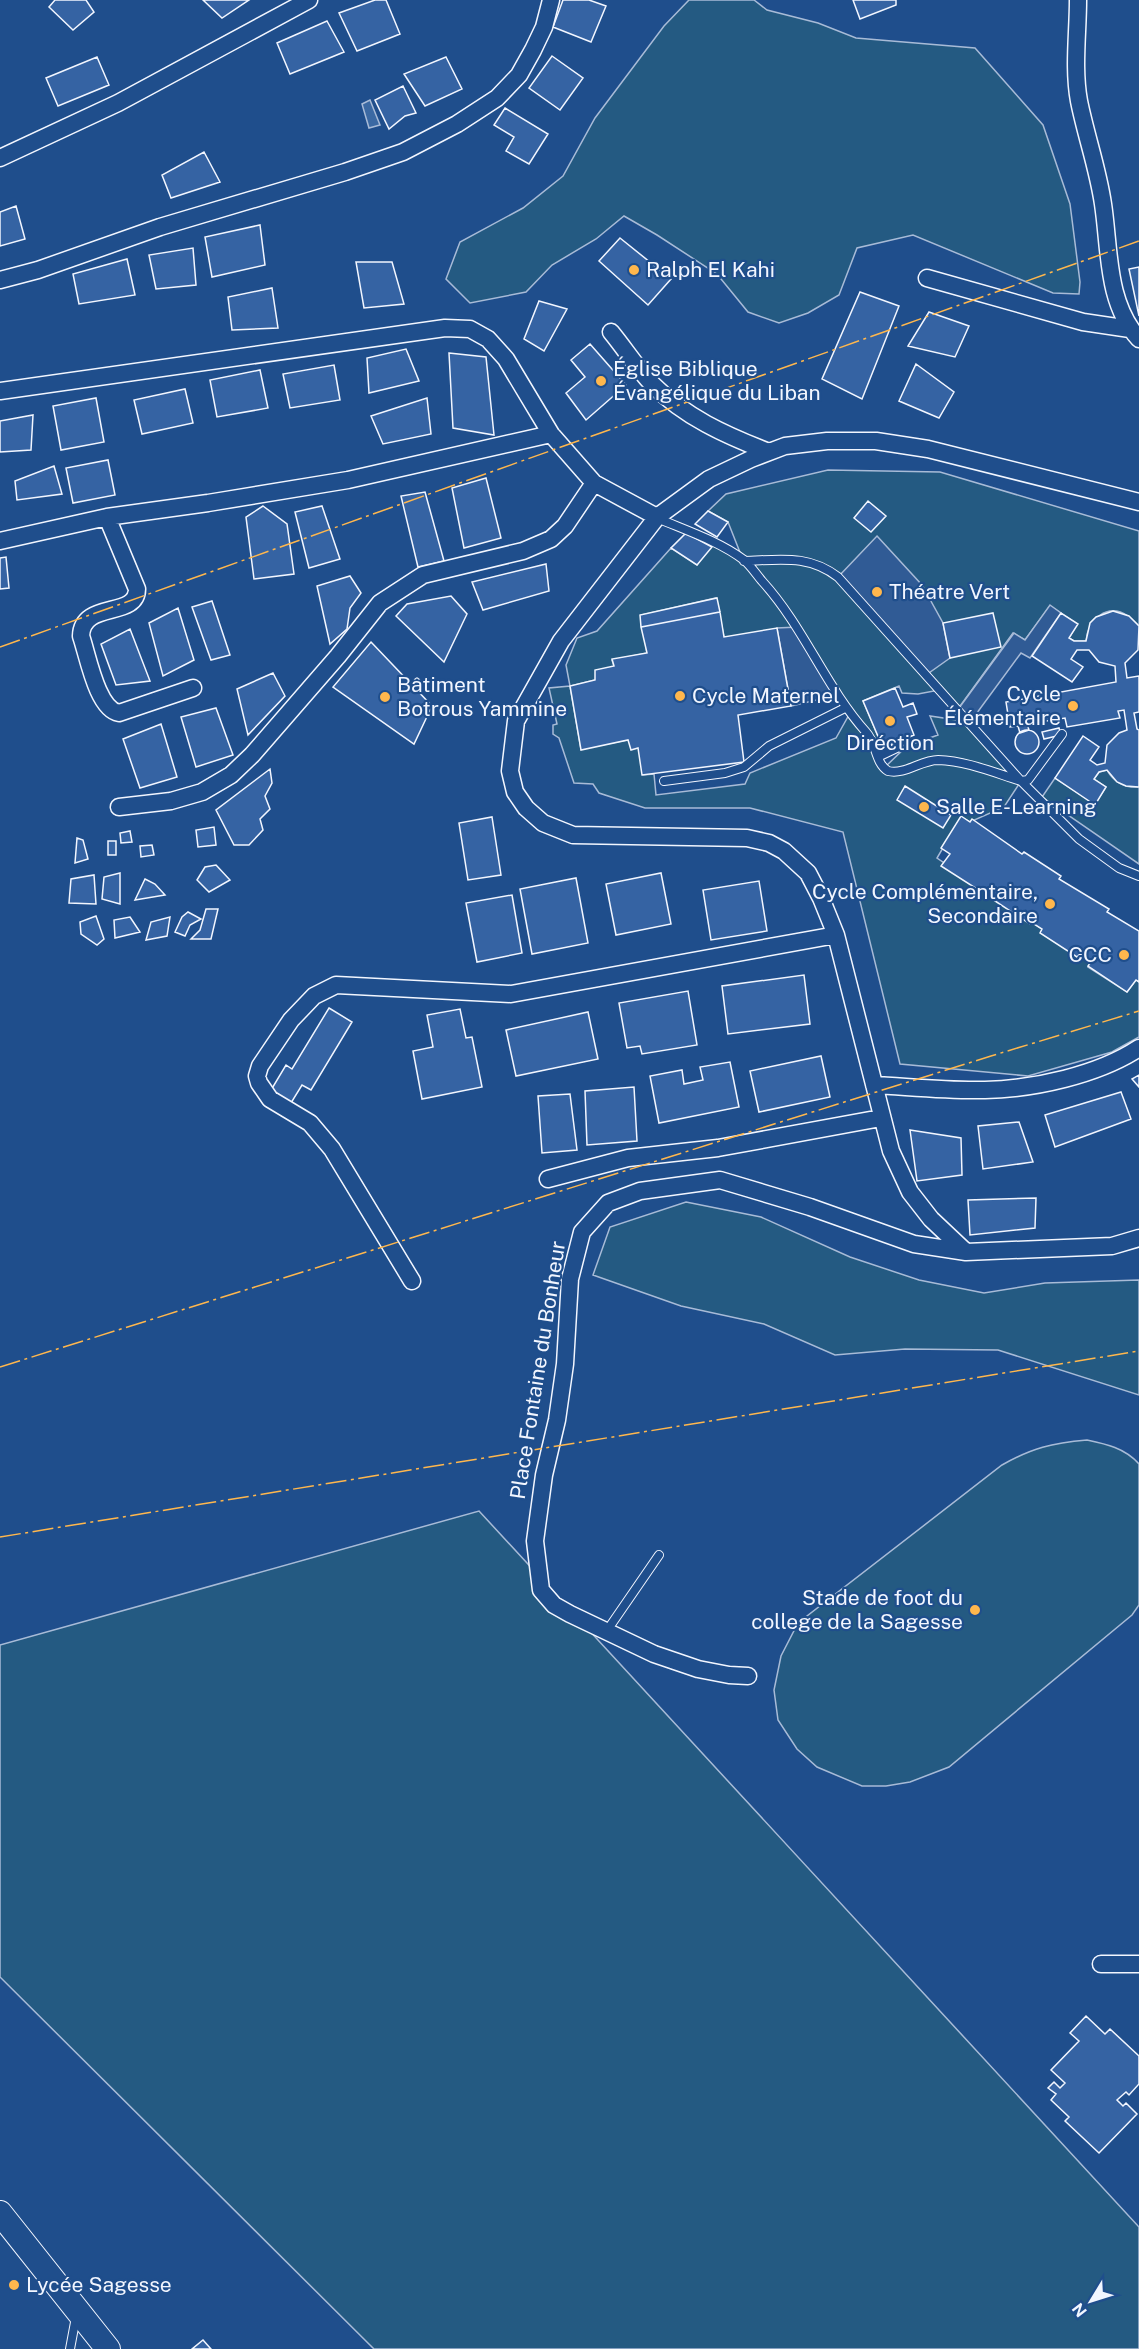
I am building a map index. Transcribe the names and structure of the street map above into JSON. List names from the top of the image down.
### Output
{
  "streets": {
    "street": ["Place Fontaine du Bonheur"]
  },
  "places": [
    "Ralph El Kahi",
    "Église Biblique Évangélique du Liban",
    "Théatre Vert",
    "Cycle Maternel",
    "Bâtiment Botrous Yammine",
    "Cycle Élémentaire",
    "Diréction",
    "Salle E-Learning",
    "Cycle Complémentaire, Secondaire",
    "CCC",
    "Stade de foot du college de la Sagesse",
    "Lycée Sagesse"
  ],
  "north": "bottom left"
}
